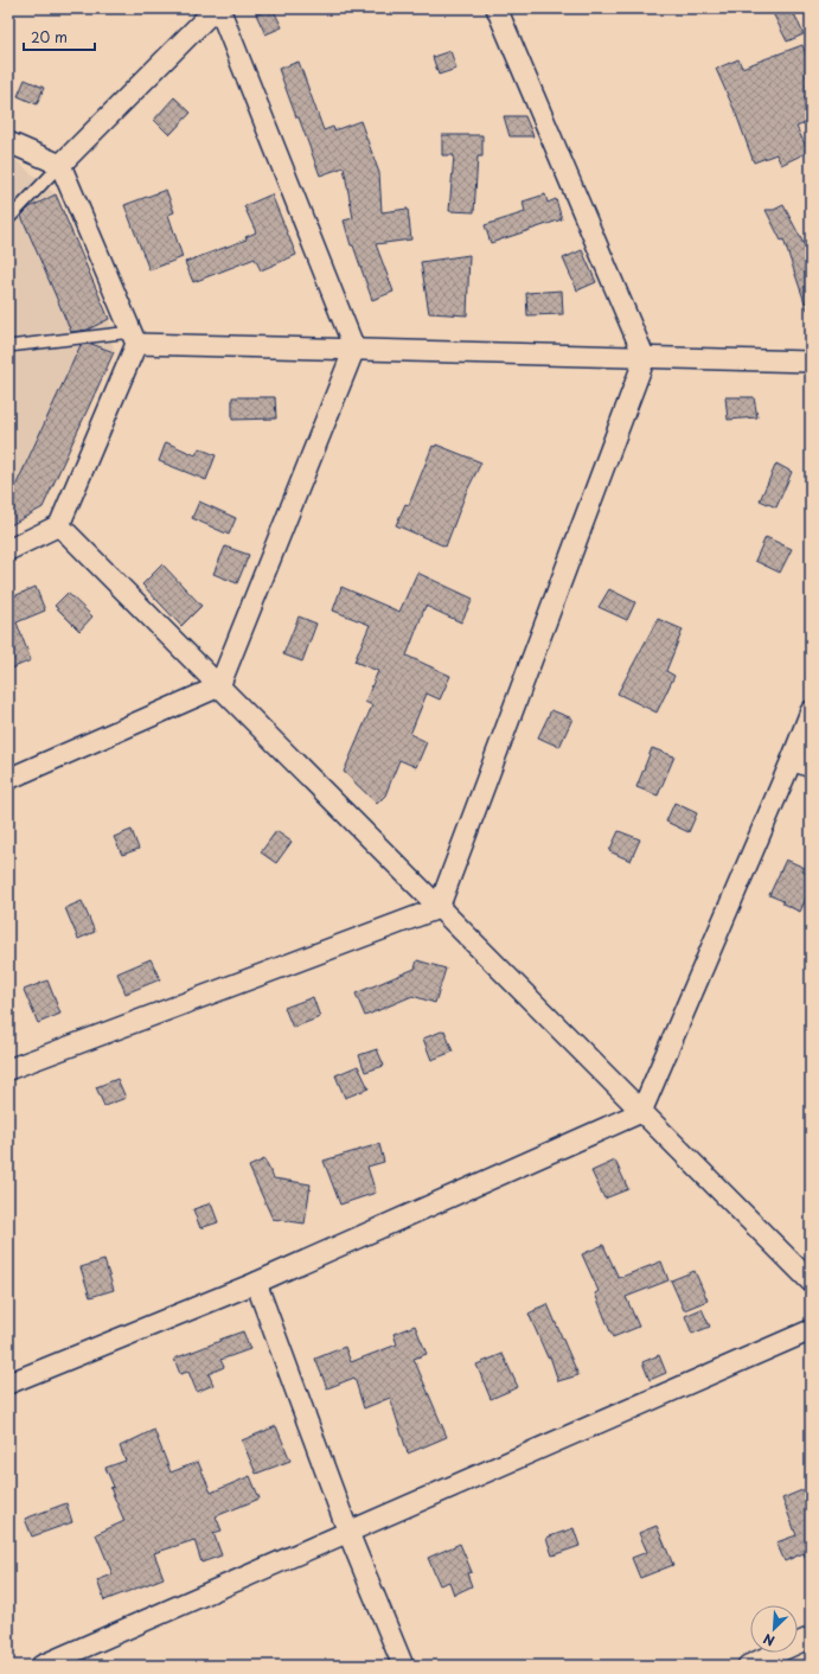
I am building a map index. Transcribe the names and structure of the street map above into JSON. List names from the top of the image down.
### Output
{
  "scale_bar": "20 m",
  "north": "bottom left"
}
